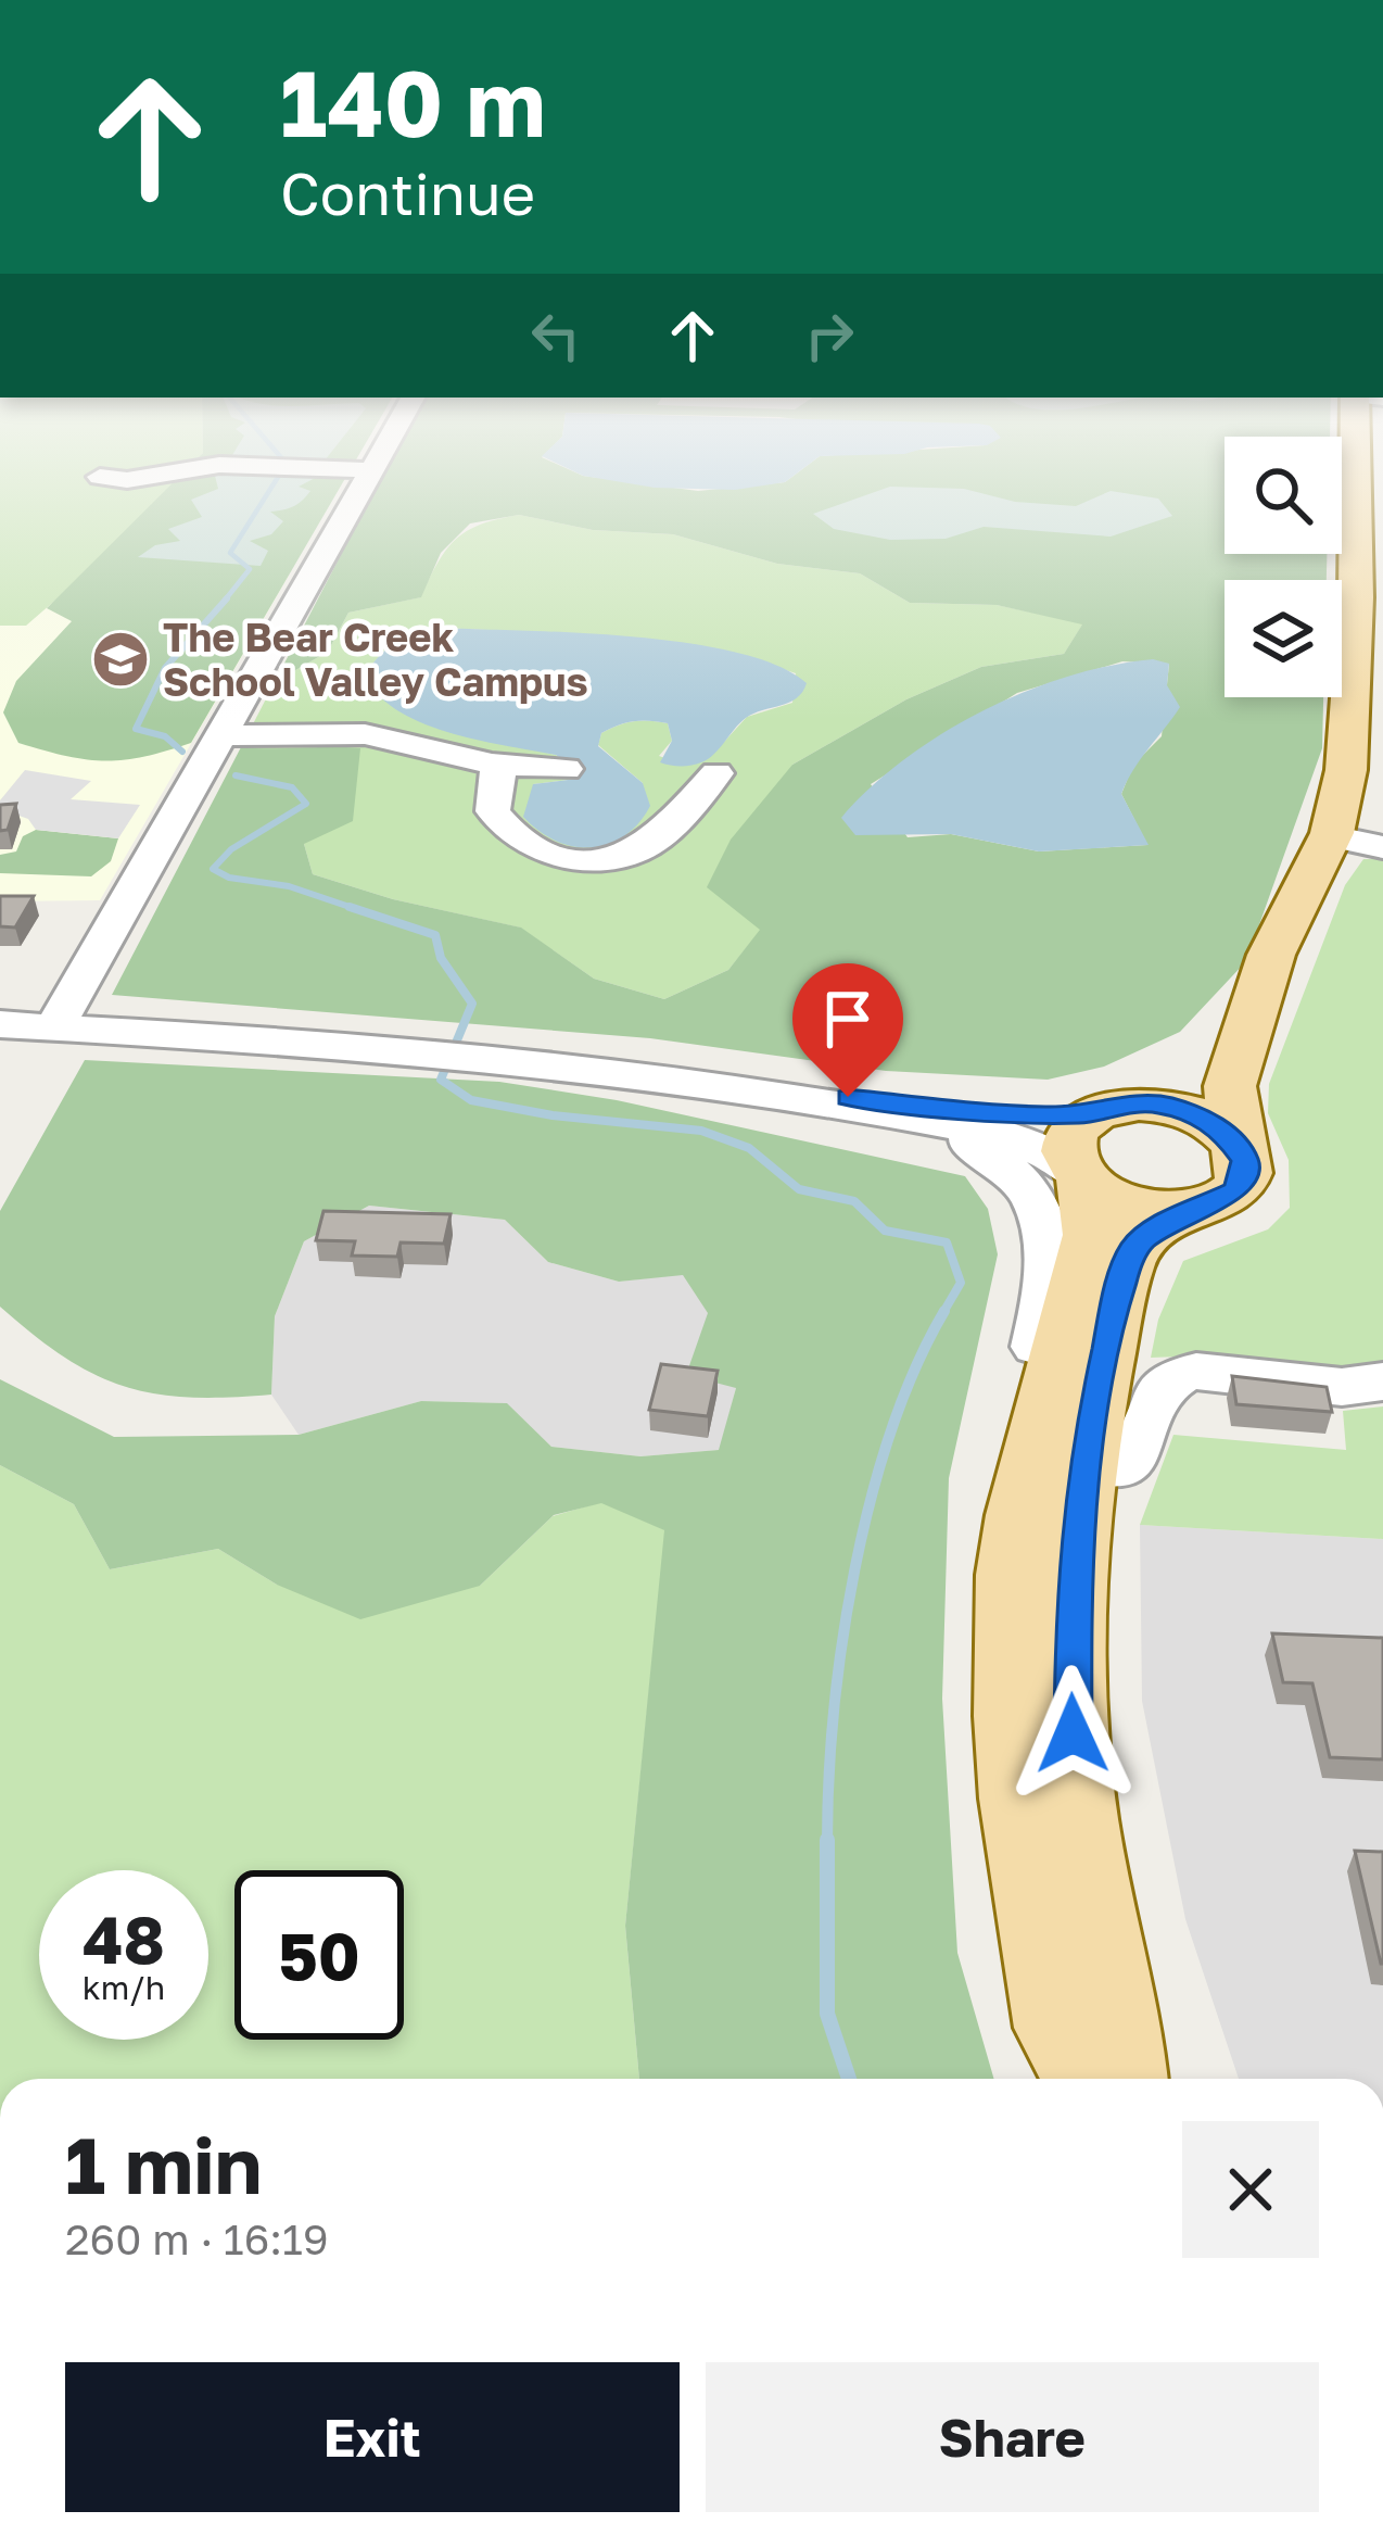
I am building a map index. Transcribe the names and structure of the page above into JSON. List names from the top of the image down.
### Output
{
  "places": {
    "school or university": ["The Bear Creek School Valley Campus"]
  },
  "page": {
    "turn": ["140 m", "Continue"],
    "speed": "48 km/h",
    "limit": "50",
    "heading": ["1 min", "260 m · 16:19"],
    "buttons": ["Exit", "Share"]
  }
}
